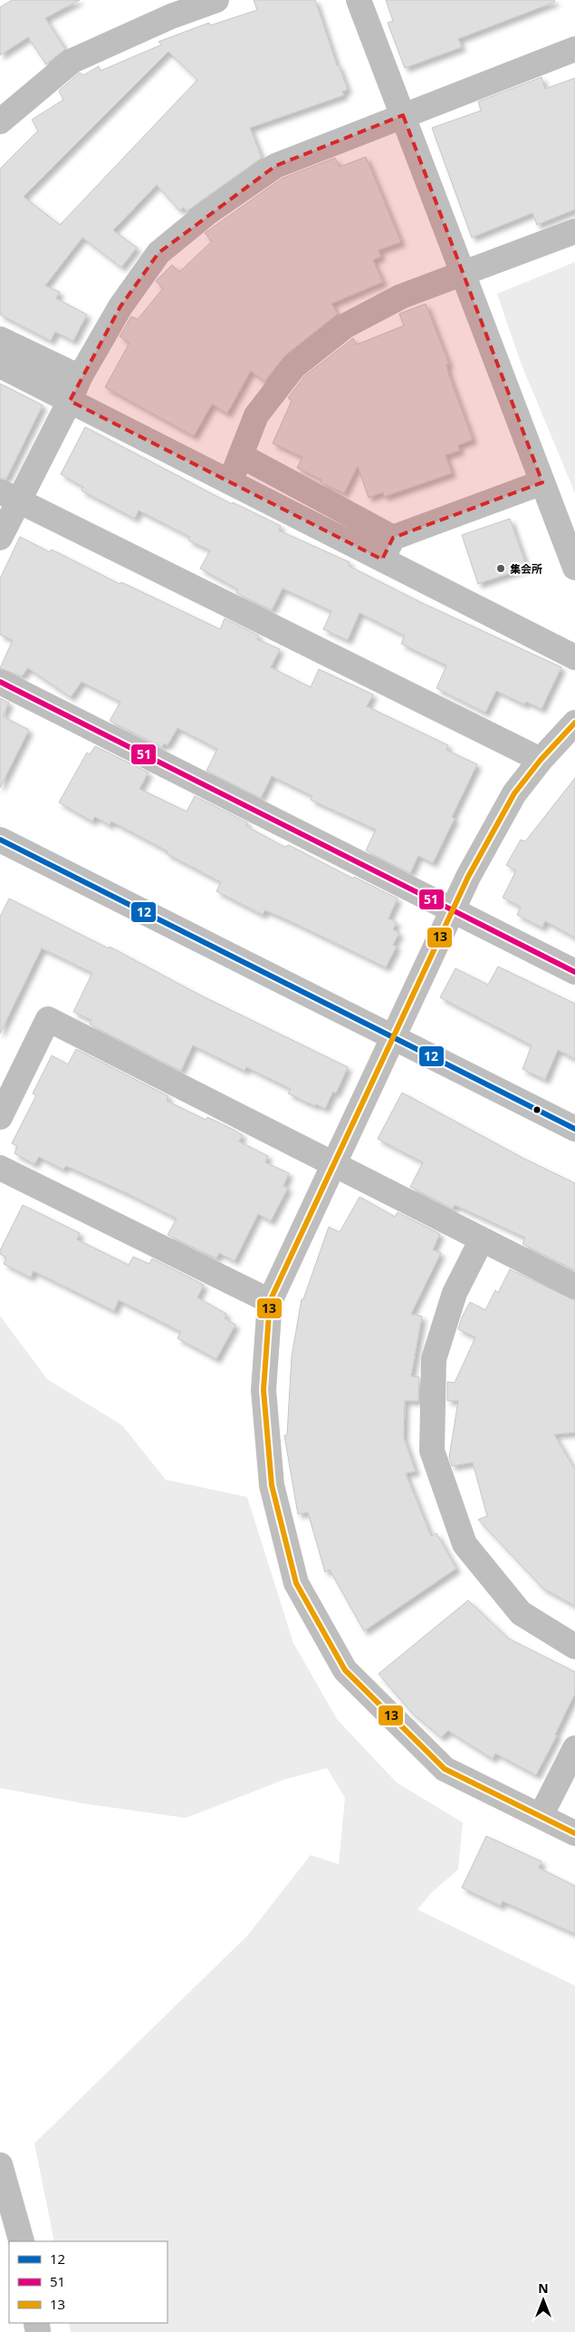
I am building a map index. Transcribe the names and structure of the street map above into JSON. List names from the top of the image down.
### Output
{
  "places": ["集会所"],
  "lines": ["transit line 51", "transit line 13", "transit line 12"],
  "legend": ["12", "51", "13"],
  "north": "top"
}
